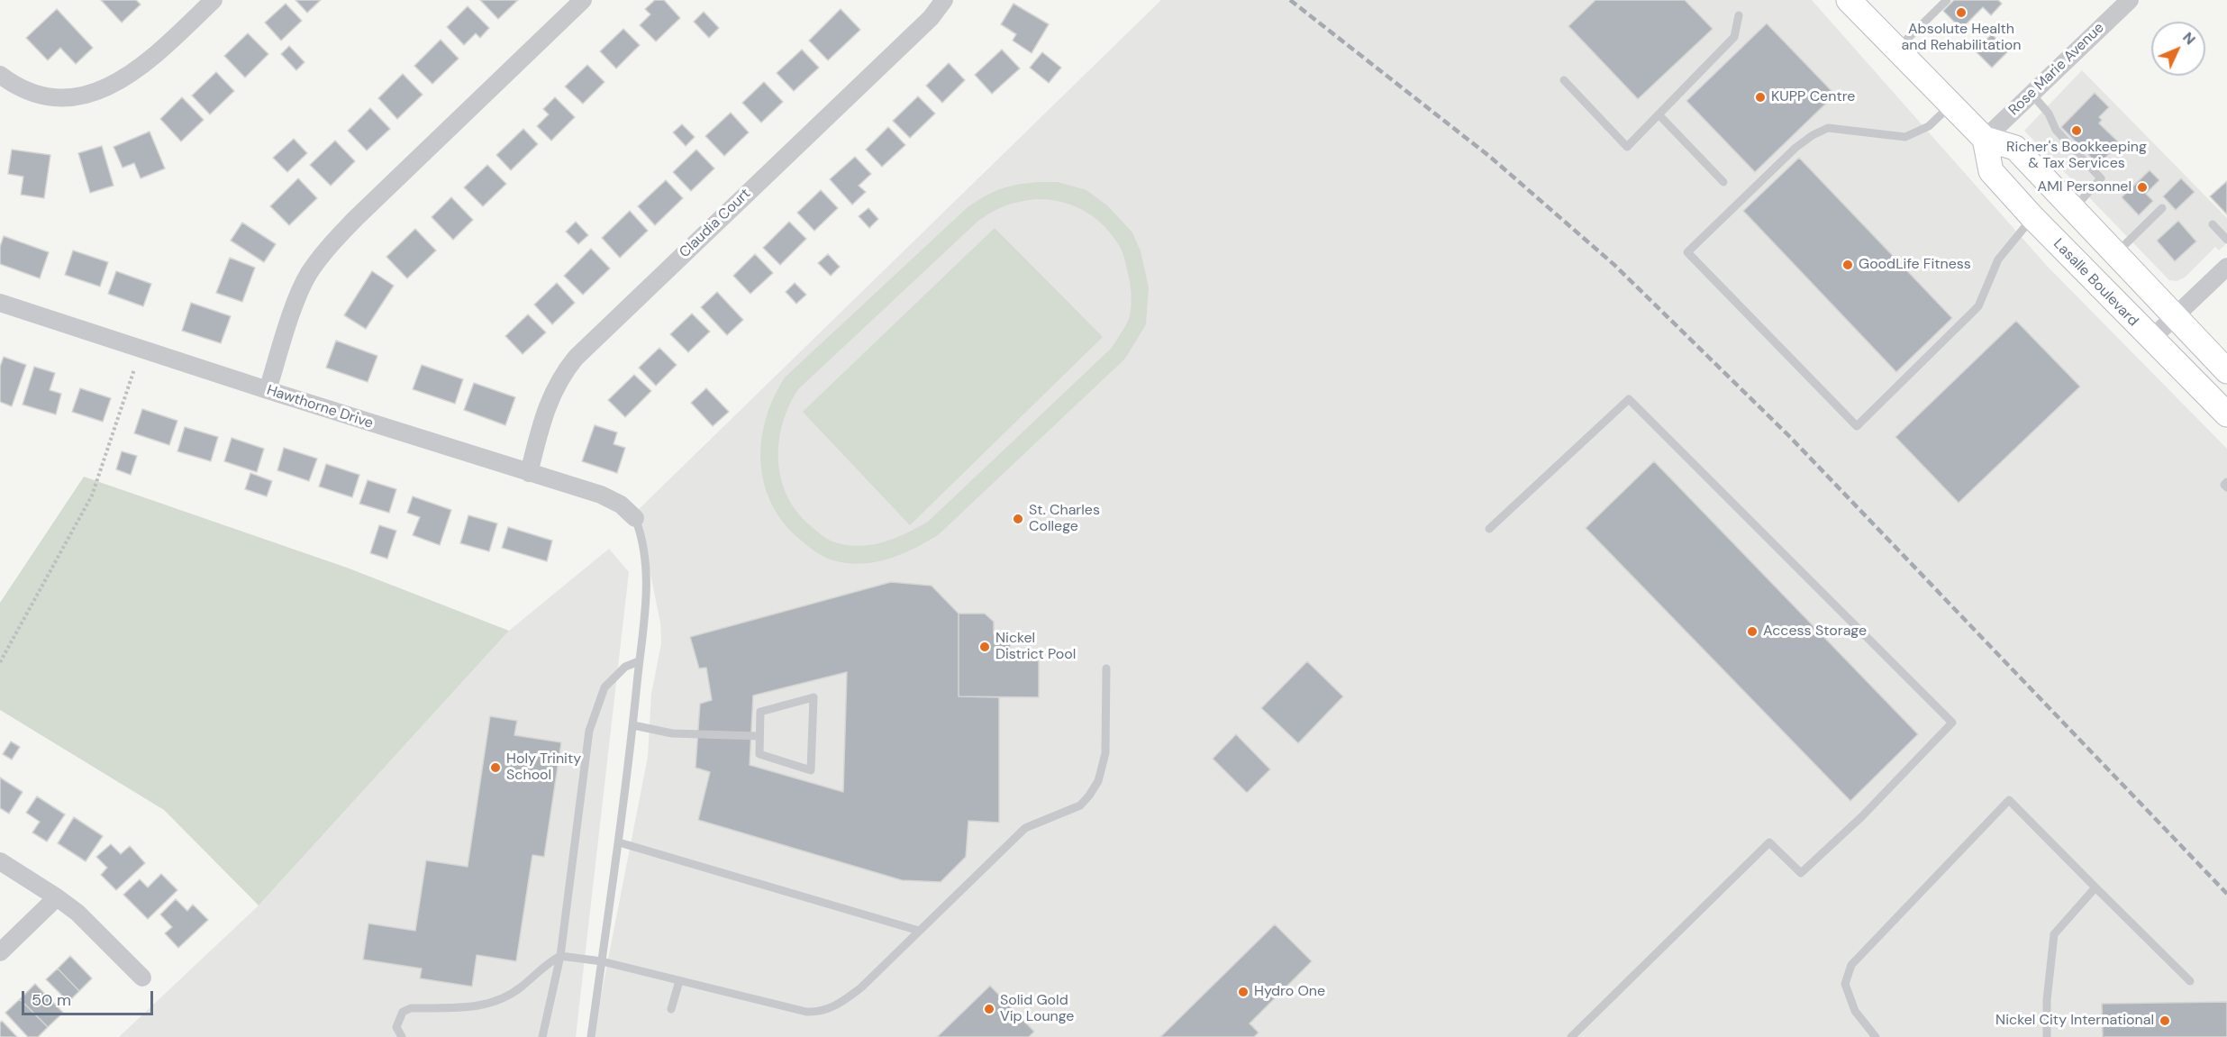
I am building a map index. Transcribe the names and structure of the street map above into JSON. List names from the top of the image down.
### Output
{
  "streets": {
    "main road": ["Lasalle Boulevard"],
    "street": ["Rose Marie Avenue", "Claudia Court", "Hawthorne Drive"]
  },
  "crossings": [
    ["Rose Marie Avenue", "Lasalle Boulevard"],
    ["Claudia Court", "Hawthorne Drive"]
  ],
  "places": [
    "Absolute Health and Rehabilitation",
    "KUPP Centre",
    "Richer's Bookkeeping & Tax Services",
    "AMI Personnel",
    "GoodLife Fitness",
    "St. Charles College",
    "Access Storage",
    "Nickel District Pool",
    "Holy Trinity School",
    "Hydro One",
    "Solid Gold Vip Lounge",
    "Nickel City International"
  ],
  "scale_bar": "50 m",
  "north": "top right"
}
